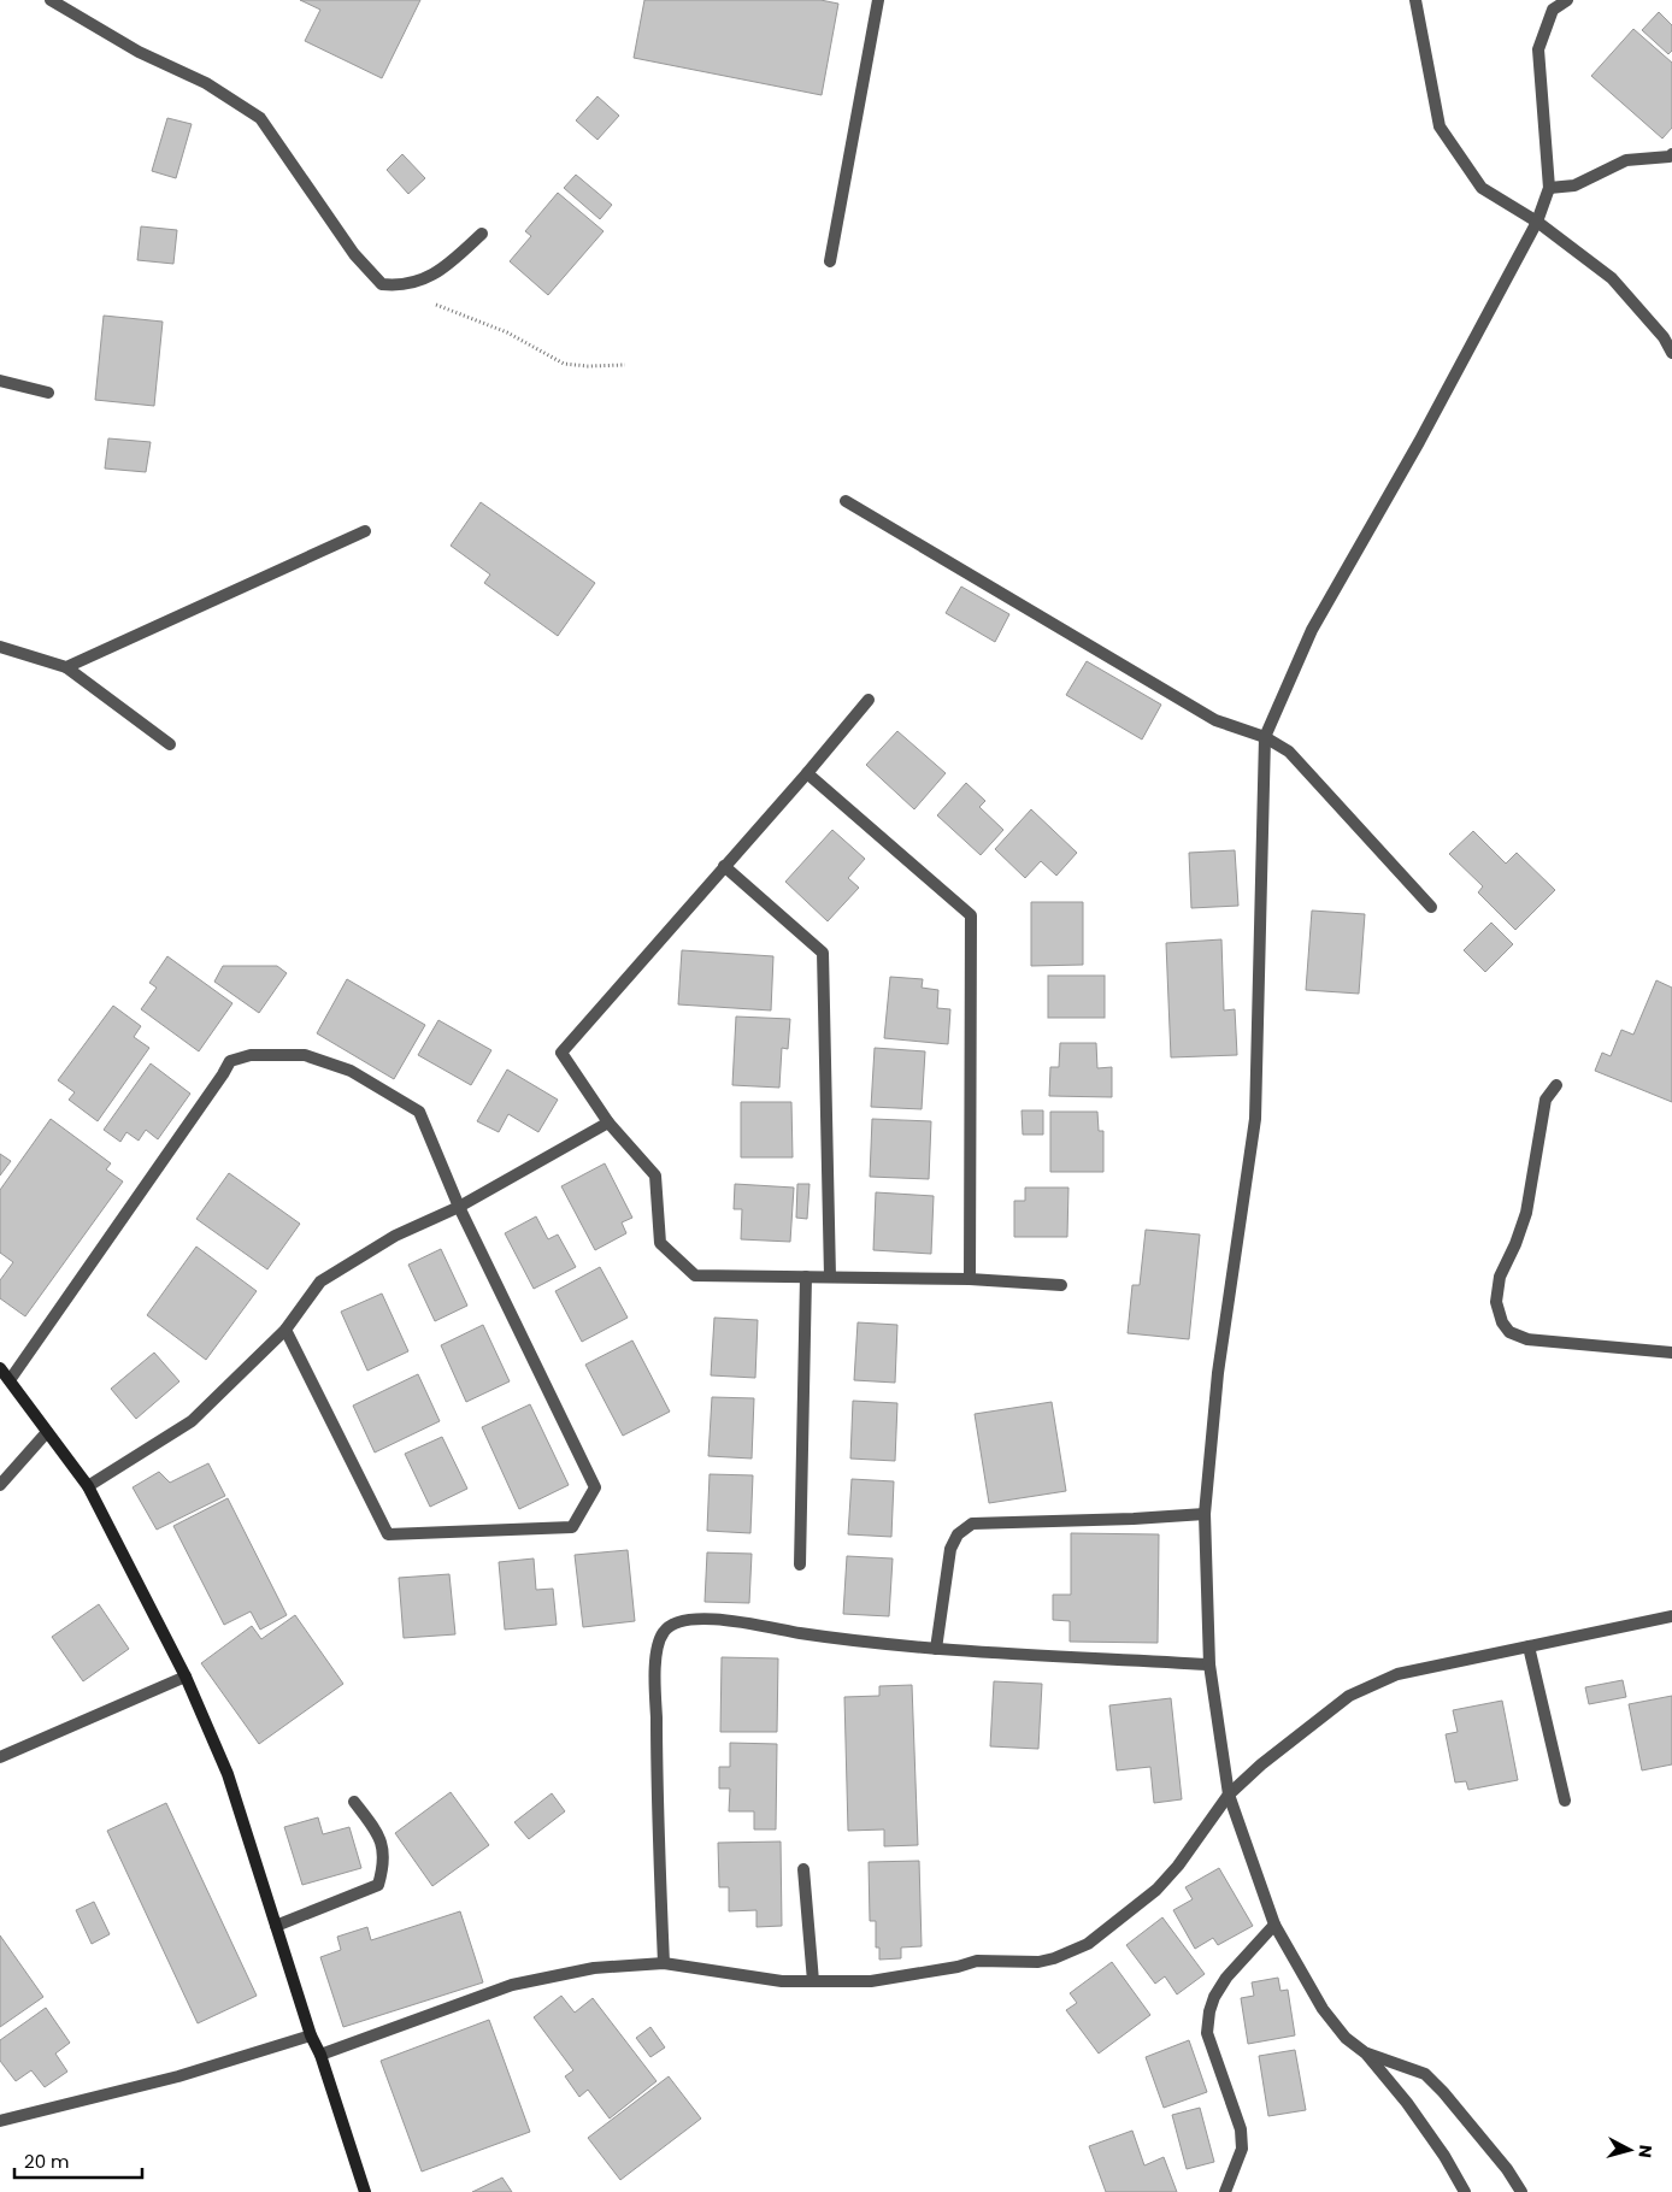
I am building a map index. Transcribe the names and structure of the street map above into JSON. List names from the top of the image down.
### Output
{
  "scale_bar": "20 m",
  "north": "right"
}
